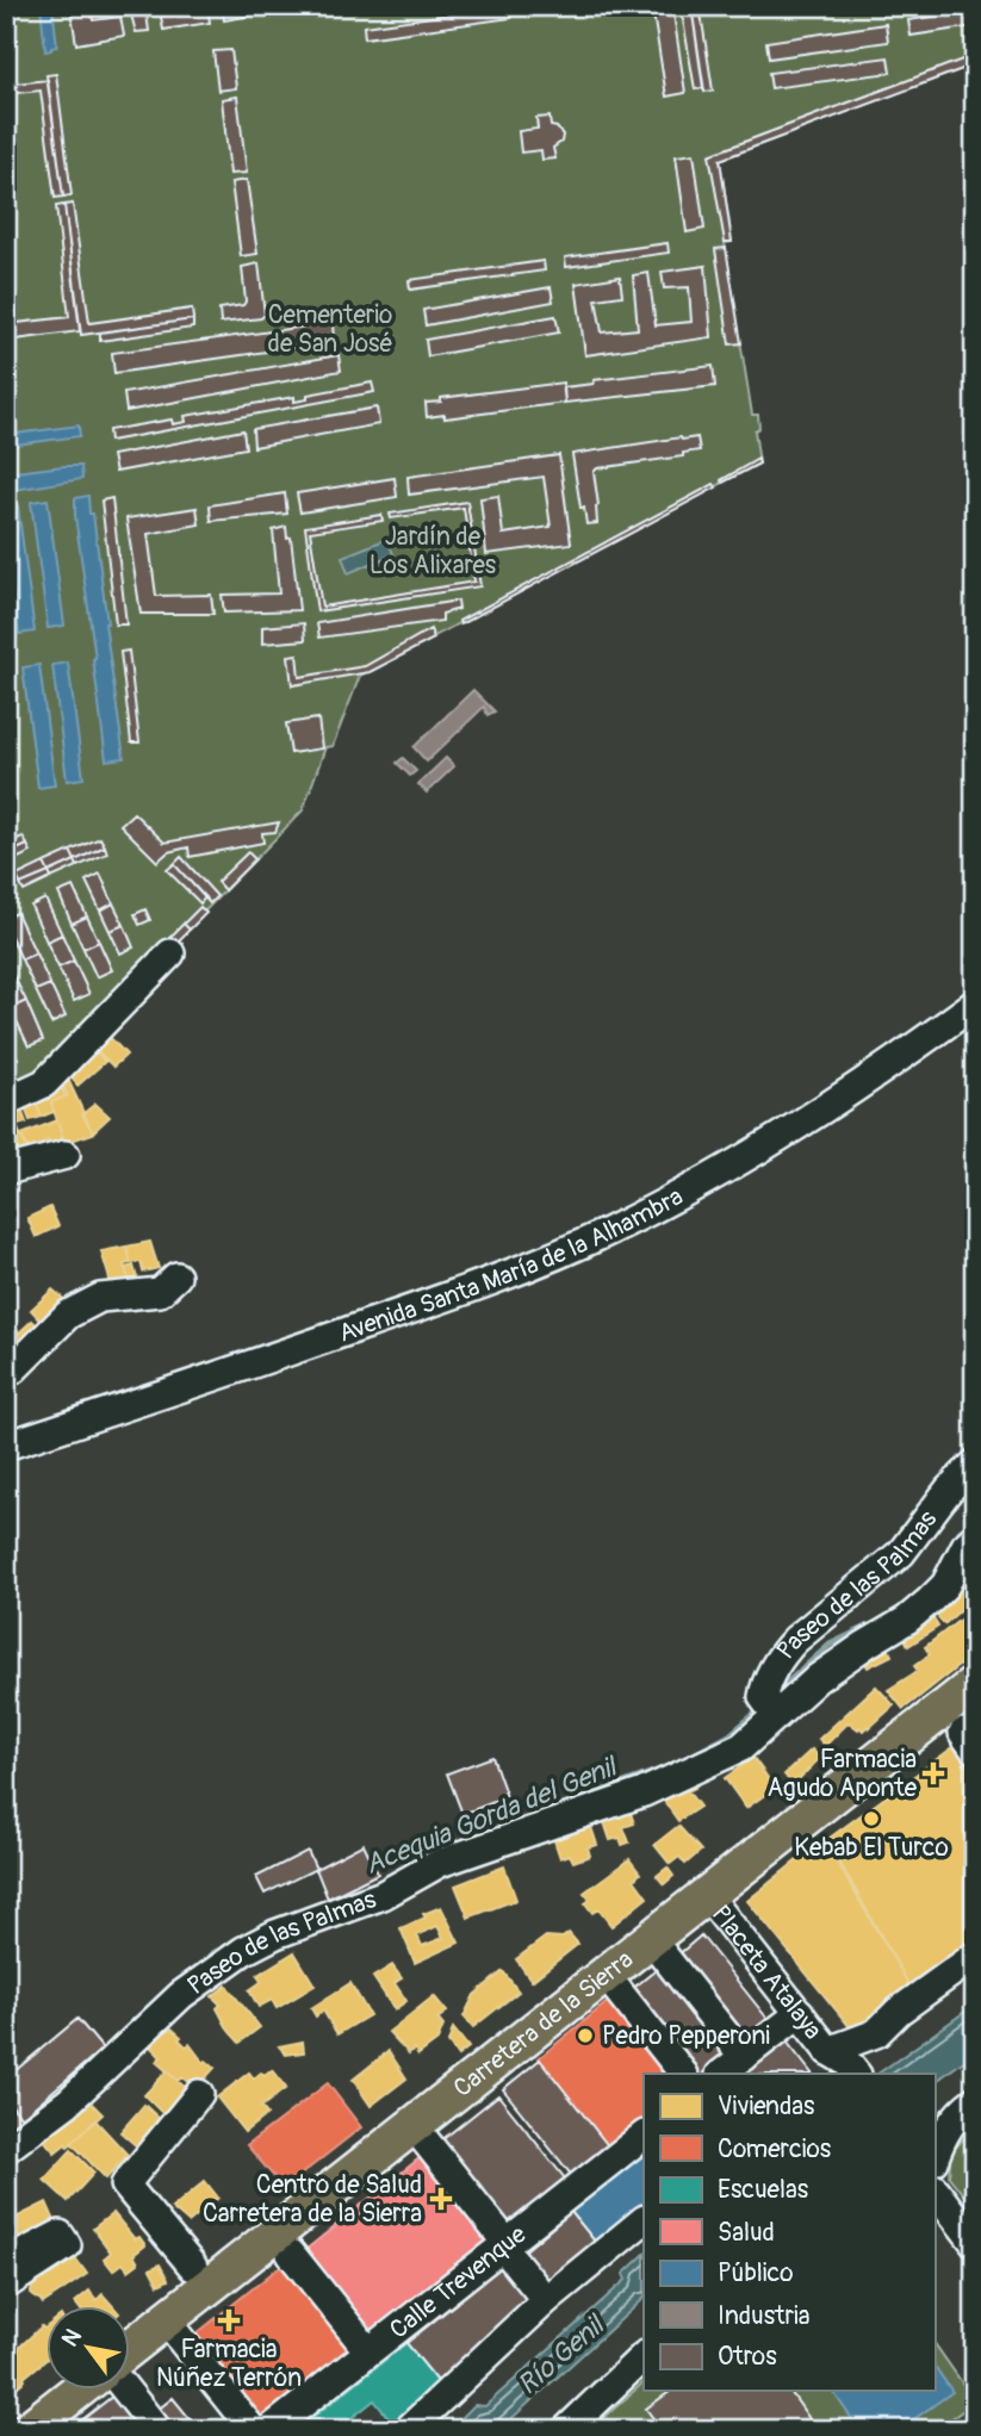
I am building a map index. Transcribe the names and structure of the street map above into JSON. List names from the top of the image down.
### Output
{
  "streets": {
    "main road": ["Carretera de la Sierra"],
    "street": [
      "Avenida Santa María de la Alhambra",
      "Paseo de las Palmas",
      "Placeta Atalaya",
      "Calle Trevenque"
    ]
  },
  "crossings": [
    ["Placeta Atalaya", "Carretera de la Sierra"]
  ],
  "water": ["Acequia Gorda del Genil", "Río Genil"],
  "parks": ["Cementerio de San José", "Jardín de Los Alixares"],
  "places": {
    "health": ["Farmacia Agudo Aponte", "Centro de Salud Carretera de la Sierra", "Farmacia Núñez Terrón"],
    "other": ["Kebab El Turco", "Pedro Pepperoni"]
  },
  "legend": [
    "Viviendas",
    "Comercios",
    "Escuelas",
    "Salud",
    "Público",
    "Industria",
    "Otros"
  ],
  "north": "top left"
}
